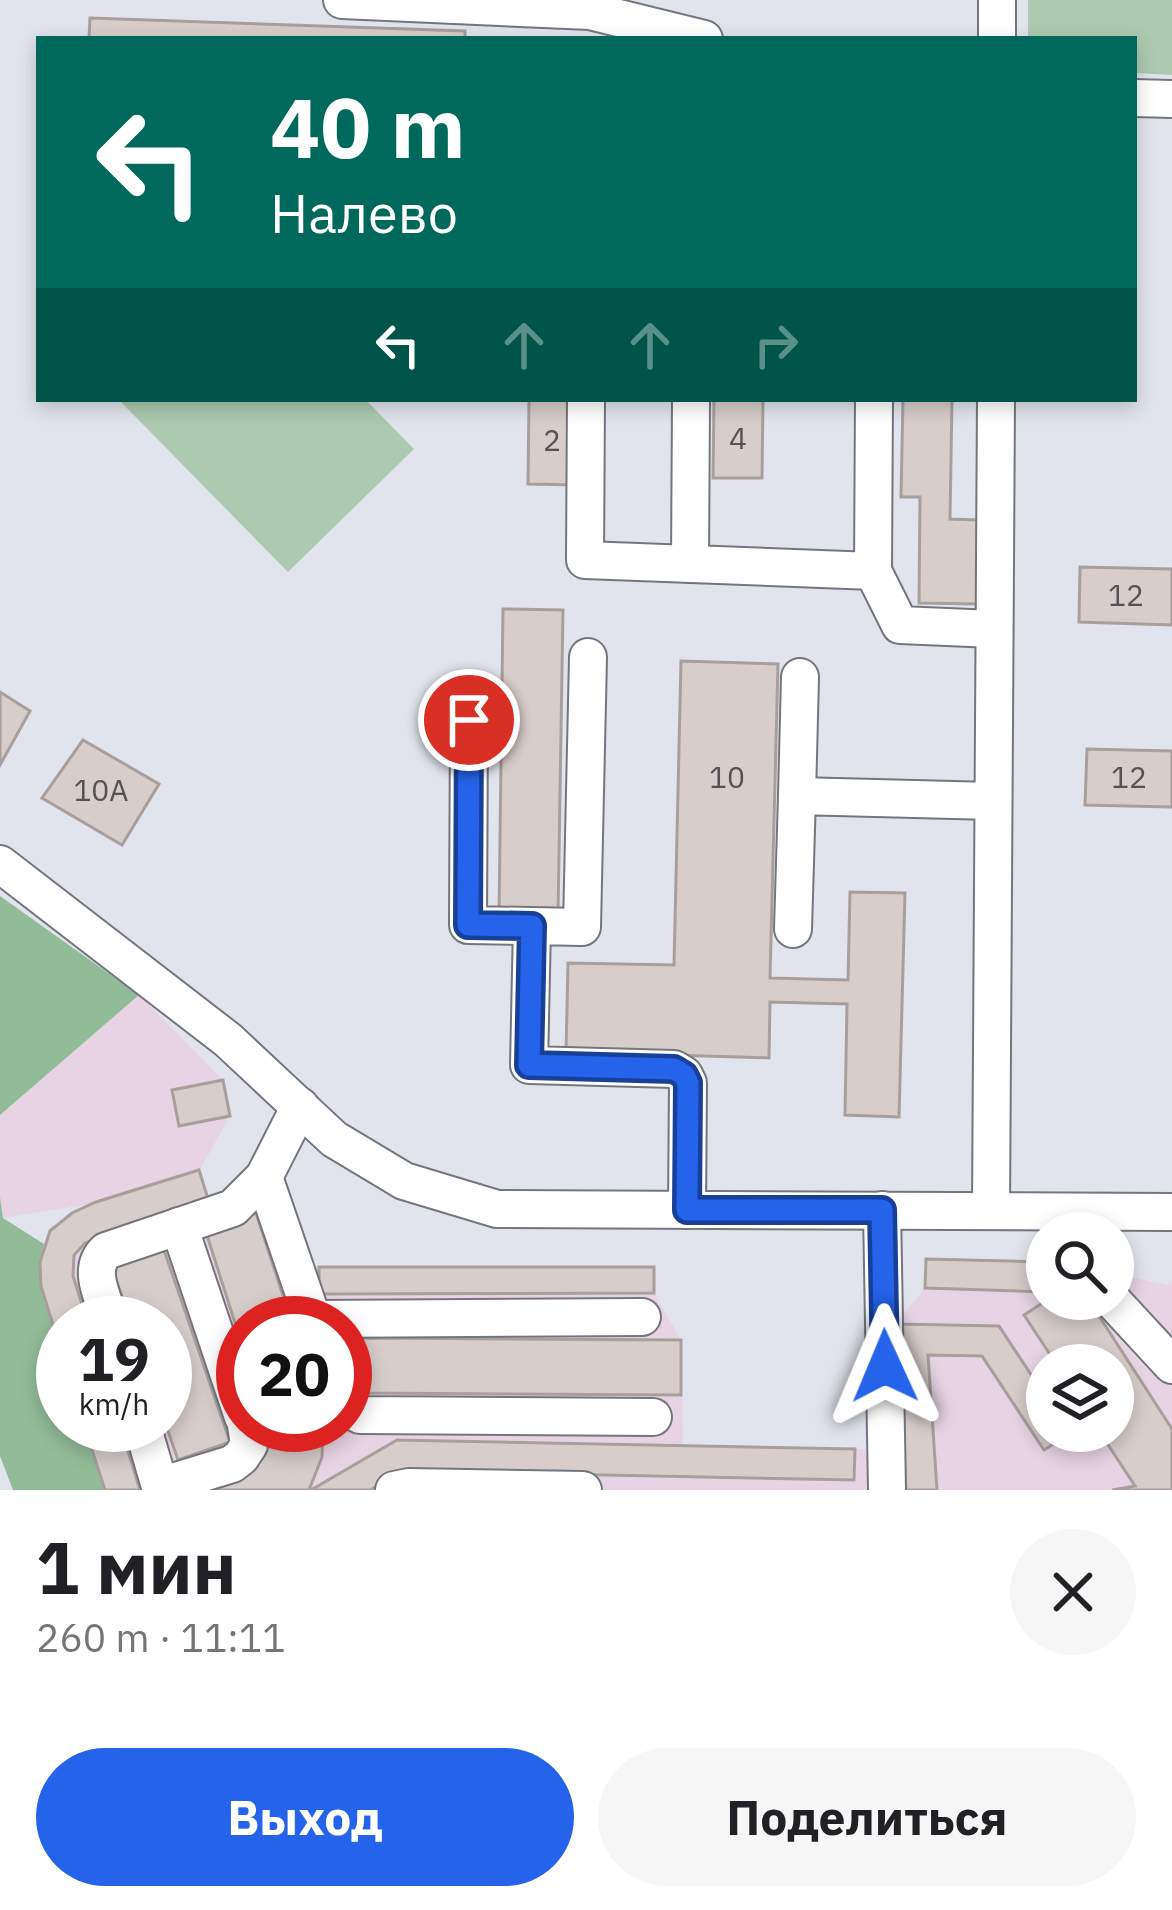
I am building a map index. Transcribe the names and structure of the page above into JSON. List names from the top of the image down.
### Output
{
  "house_numbers": [
    "4",
    "2",
    "12",
    "10",
    "12",
    "10А"
  ],
  "page": {
    "turn": ["40 m", "Налево"],
    "speed": "19 km/h",
    "limit": "20",
    "heading": ["1 мин", "260 m · 11:11"],
    "buttons": ["Выход", "Поделиться"]
  }
}
